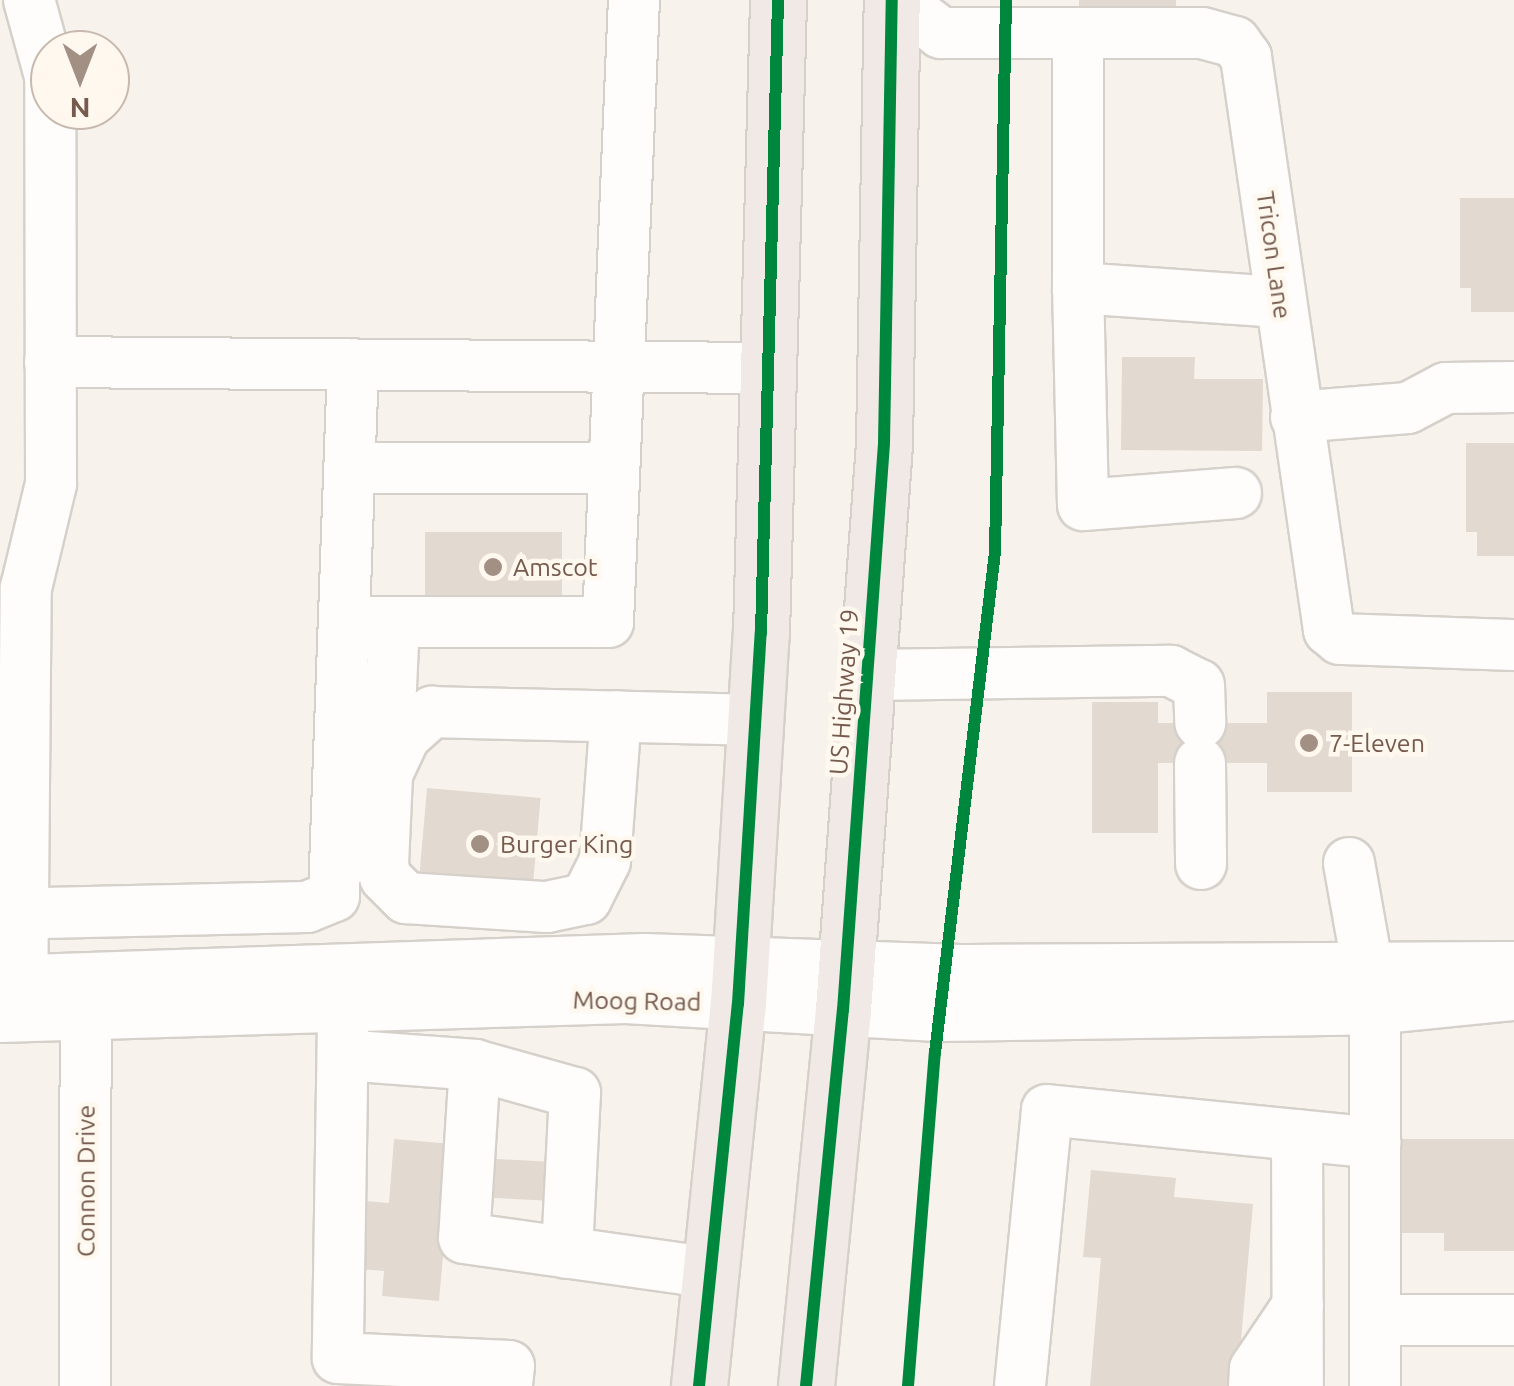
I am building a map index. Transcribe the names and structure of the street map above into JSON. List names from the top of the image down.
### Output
{
  "streets": {
    "highway": ["US Highway 19"],
    "street": ["Tricon Lane", "Moog Road", "Connon Drive"]
  },
  "crossings": [
    ["Tricon Lane", "US Highway 19"],
    ["US Highway 19", "Moog Road"],
    ["Moog Road", "Connon Drive"]
  ],
  "places": ["Amscot", "7-Eleven", "Burger King"],
  "north": "bottom"
}
